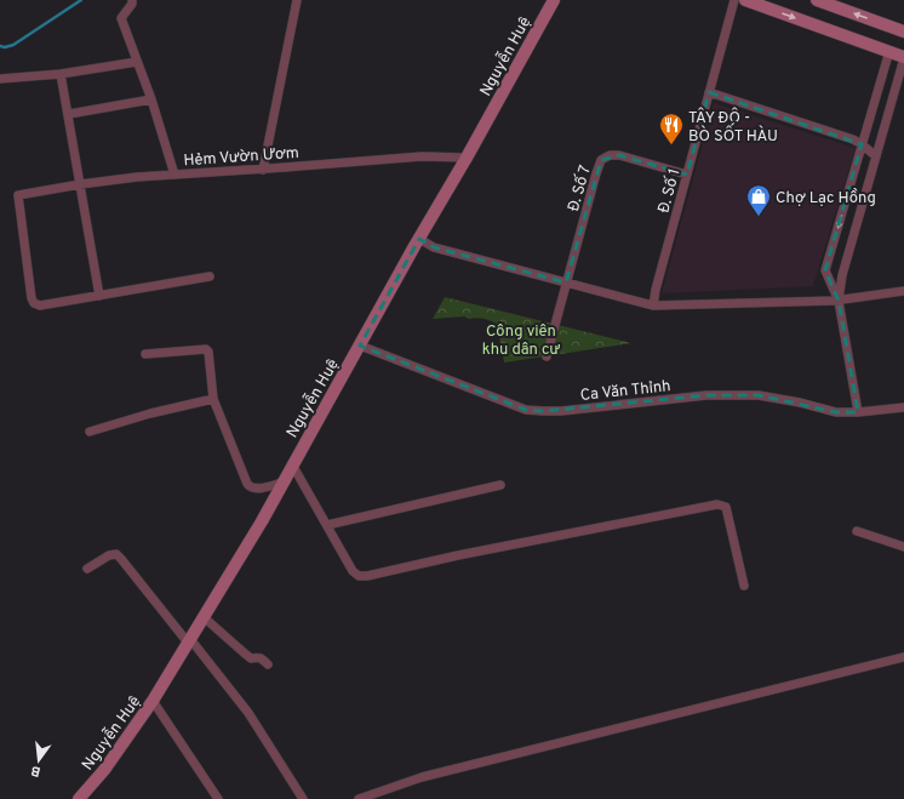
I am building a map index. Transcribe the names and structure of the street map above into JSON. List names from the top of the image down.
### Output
{
  "streets": {
    "main road": ["Nguyễn Huệ"],
    "street": [
      "Hẻm Vườn Ươm",
      "Đ. Số 7",
      "Đ. Số 1",
      "Ca Văn Thỉnh"
    ]
  },
  "crossings": [
    ["Nguyễn Huệ", "Hẻm Vườn Ươm"],
    ["Nguyễn Huệ", "Ca Văn Thỉnh"],
    ["Đ. Số 7", "Đ. Số 1"]
  ],
  "parks": ["Công viên khu dân cư"],
  "places": {
    "restaurant": ["TÂY ĐÔ - BÒ SỐT HÀU"],
    "shop": ["Chợ Lạc Hồng"]
  },
  "north": "bottom"
}
